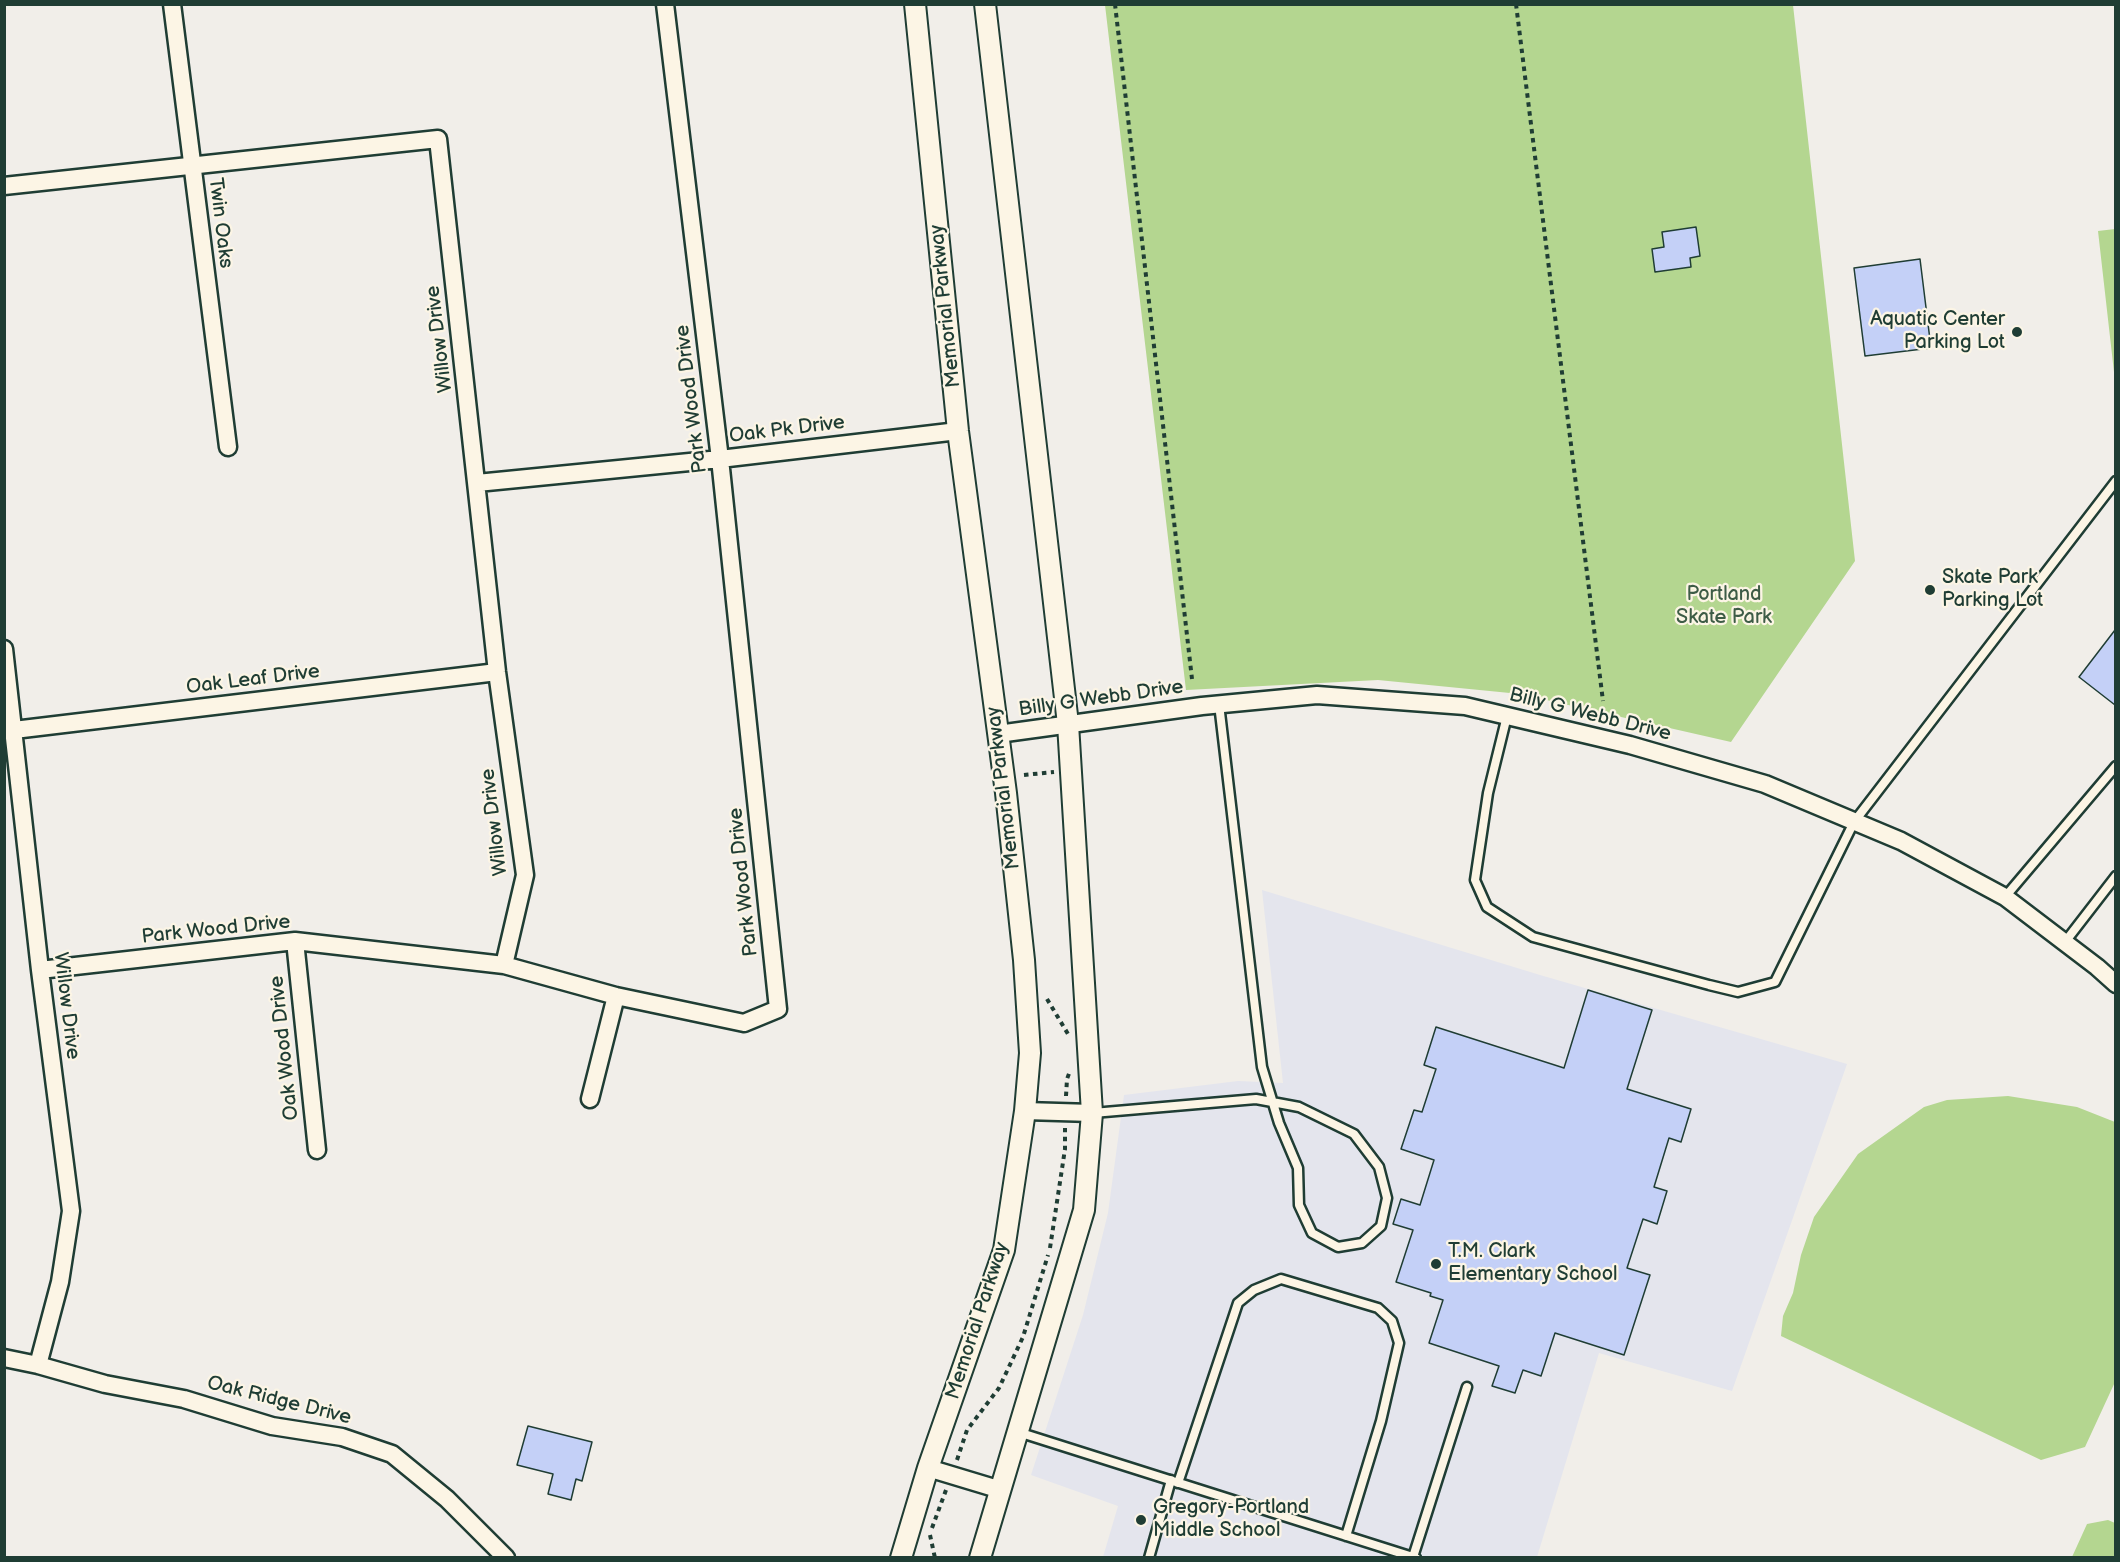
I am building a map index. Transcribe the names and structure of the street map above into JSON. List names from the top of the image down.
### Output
{
  "streets": {
    "street": [
      "Twin Oaks",
      "Memorial Parkway",
      "Willow Drive",
      "Park Wood Drive",
      "Oak Pk Drive",
      "Oak Leaf Drive",
      "Billy G Webb Drive",
      "Oak Wood Drive",
      "Oak Ridge Drive"
    ]
  },
  "crossings": [
    ["Twin Oaks", "Willow Drive"],
    ["Memorial Parkway", "Oak Pk Drive"],
    ["Memorial Parkway", "Billy G Webb Drive"],
    ["Willow Drive", "Park Wood Drive"],
    ["Willow Drive", "Oak Pk Drive"],
    ["Willow Drive", "Oak Leaf Drive"],
    ["Willow Drive", "Oak Ridge Drive"],
    ["Park Wood Drive", "Oak Pk Drive"],
    ["Park Wood Drive", "Oak Wood Drive"]
  ],
  "parks": ["Portland Skate Park"],
  "places": [
    "Aquatic Center Parking Lot",
    "Skate Park Parking Lot",
    "T.M. Clark Elementary School",
    "Gregory-Portland Middle School"
  ]
}
